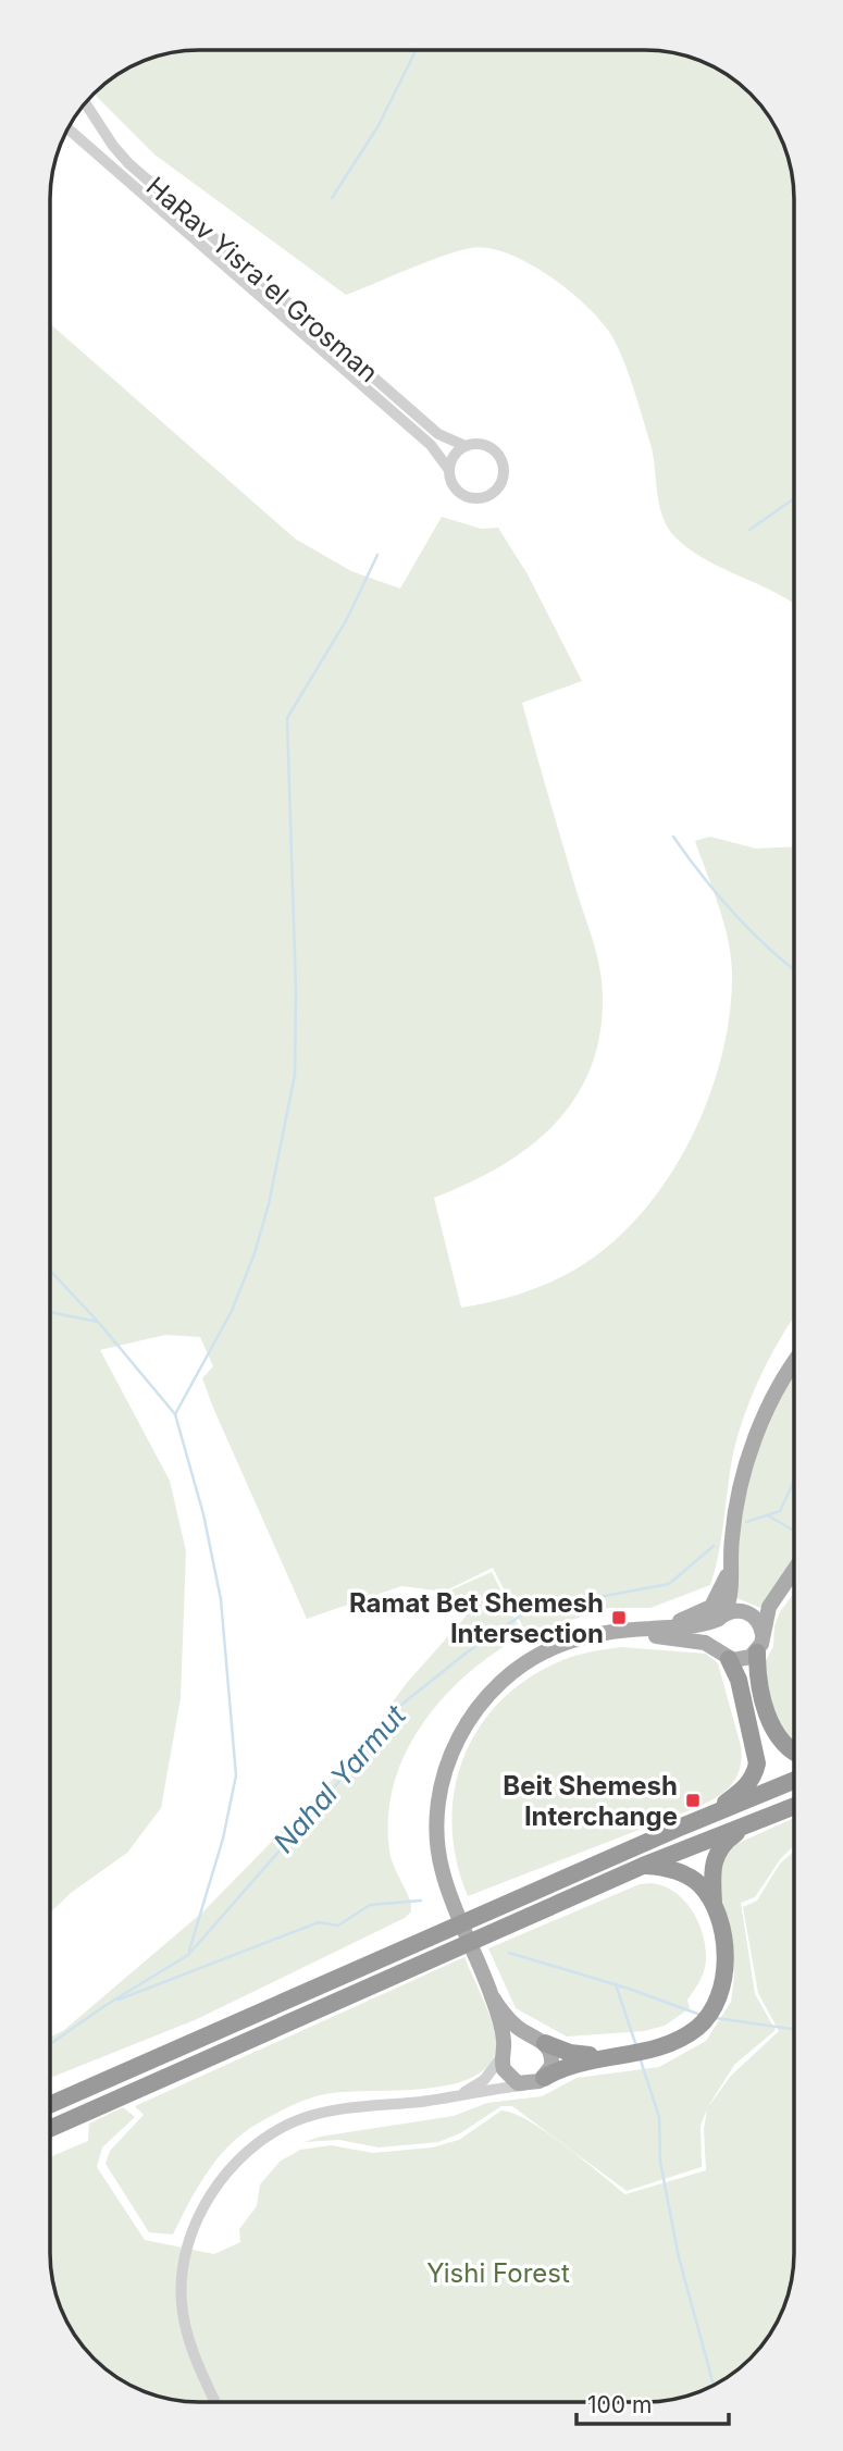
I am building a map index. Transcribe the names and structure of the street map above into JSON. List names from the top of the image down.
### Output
{
  "streets": {
    "street": ["HaRav Yisra'el Grosman"]
  },
  "water": ["Nahal Yarmut"],
  "parks": ["Yishi Forest"],
  "places": {
    "transit": ["Ramat Bet Shemesh Intersection", "Beit Shemesh Interchange"]
  },
  "scale_bar": "100 m"
}
